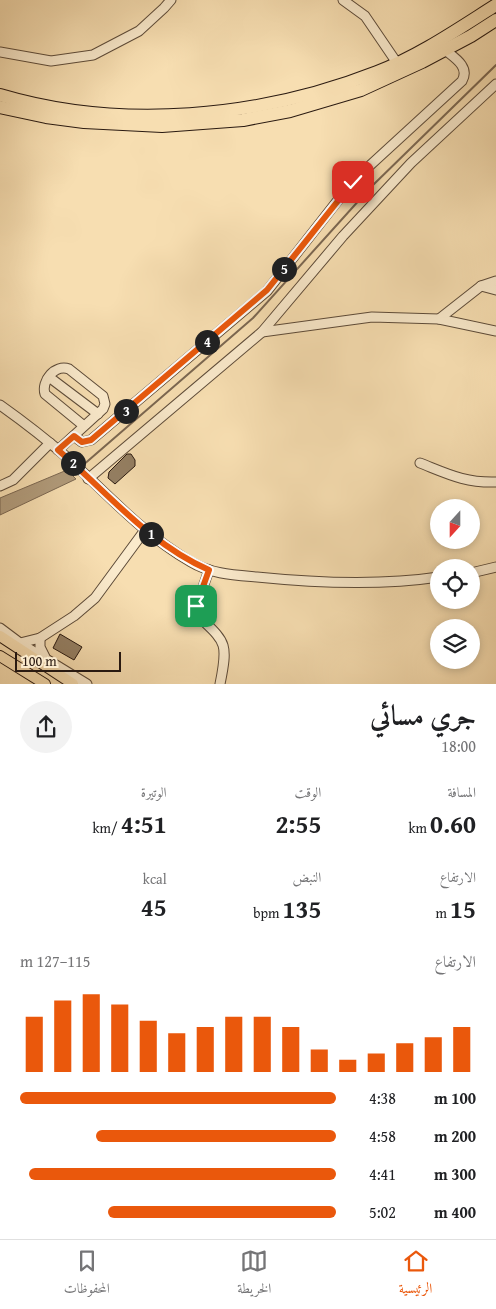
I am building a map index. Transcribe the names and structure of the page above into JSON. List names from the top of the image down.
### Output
{
  "scale_bar": "100 m",
  "north": "bottom",
  "page": {
    "pins": [
      "5",
      "4",
      "3",
      "2",
      "1"
    ],
    "scale": "100 m",
    "heading": ["جري مسائي", "18:00"],
    "stats": [
      ["المسافة", "0.60 km"],
      ["الوقت", "2:55"],
      ["الوتيرة", "4:51 /km"],
      ["الارتفاع", "15 m"],
      ["النبض", "135 bpm"],
      ["kcal", "45"]
    ],
    "chart": ["الارتفاع", "115–127 m"],
    "list": [
      {
        "name": "100 m",
        "note": "4:38"
      },
      {
        "name": "200 m",
        "note": "4:58"
      },
      {
        "name": "300 m",
        "note": "4:41"
      },
      {
        "name": "400 m",
        "note": "5:02"
      }
    ],
    "tabs": ["الرئيسية", "الخريطة", "المحفوظات"]
  }
}
